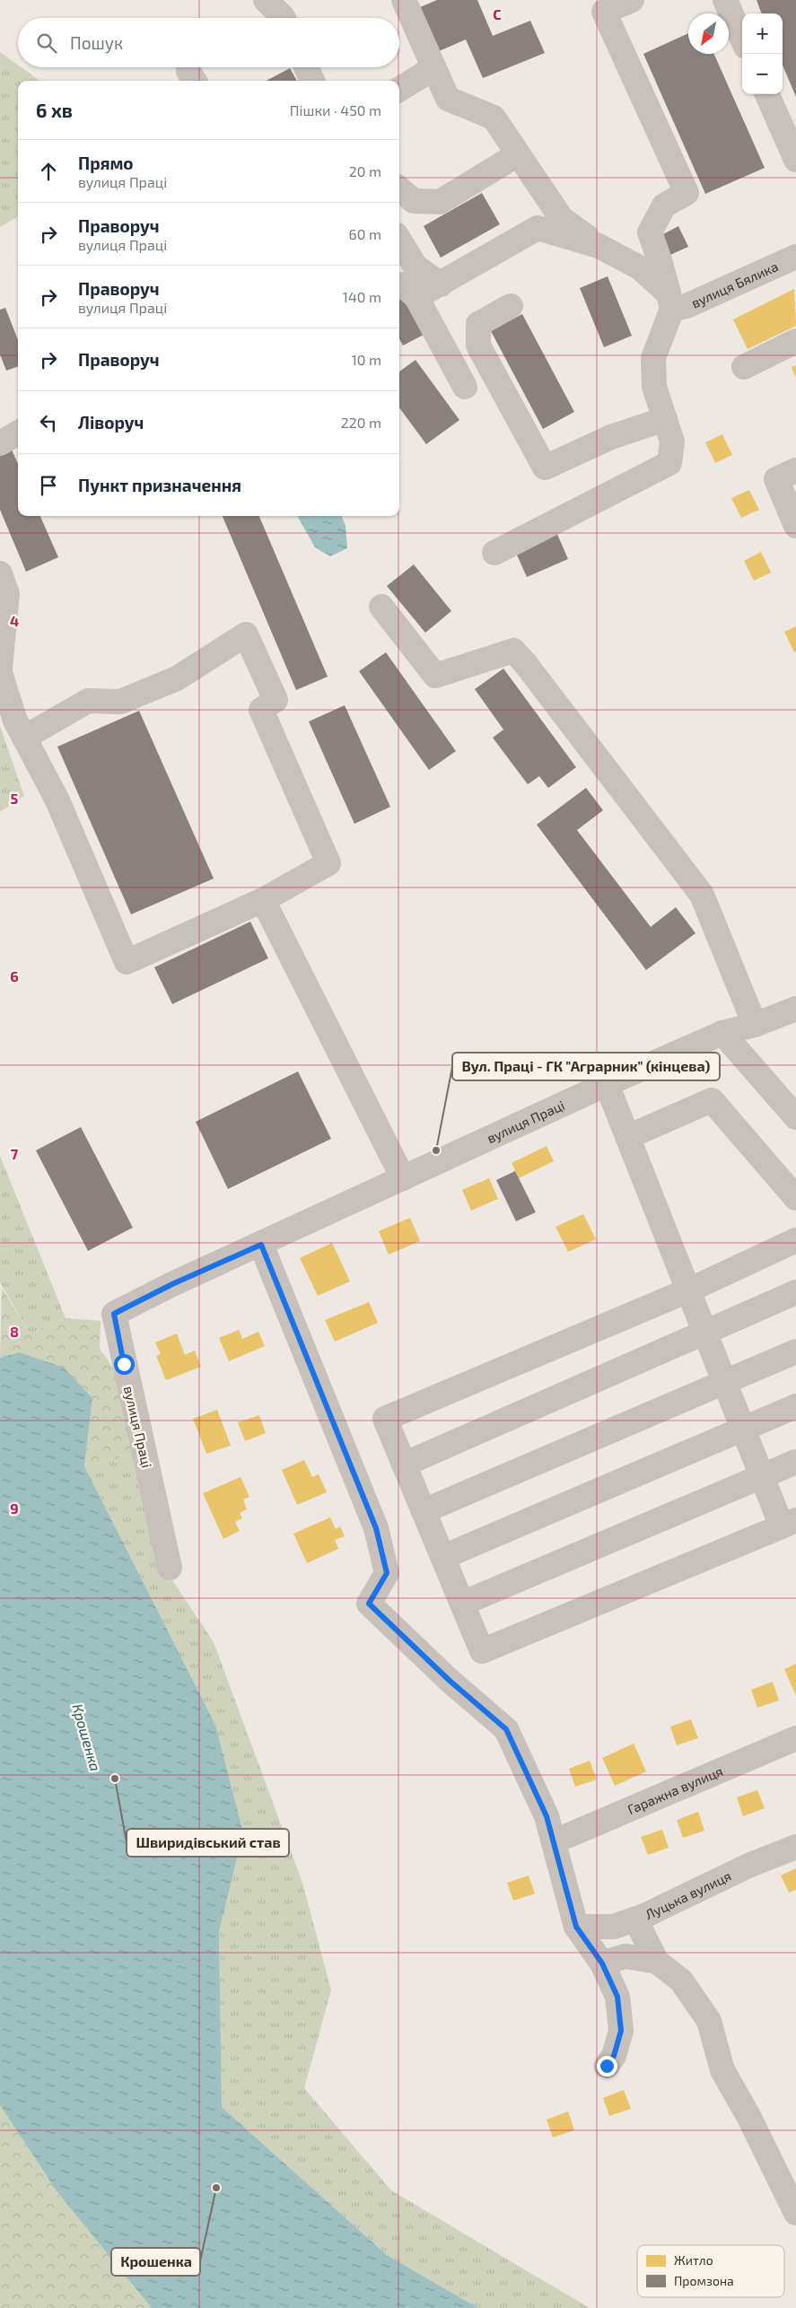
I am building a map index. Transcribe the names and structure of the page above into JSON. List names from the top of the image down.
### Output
{
  "streets": {
    "street": [
      "вулиця Бялика",
      "вулиця Праці",
      "Гаражна вулиця",
      "Луцька вулиця"
    ]
  },
  "water": ["Крошенка"],
  "places": ["Вул. Праці - ГК \"Аграрник\" (кінцева)", "Швиридівський став", "Крошенка"],
  "legend": ["Житло", "Промзона"],
  "north": "bottom left",
  "page": {
    "map_buttons": ["+", "−"],
    "search": "Пошук",
    "heading": ["6 хв", "Пішки · 450 m"],
    "list": [
      ["Прямо", "вулиця Праці", "20 m"],
      ["Праворуч", "вулиця Праці", "60 m"],
      ["Праворуч", "вулиця Праці", "140 m"],
      ["Праворуч", "10 m"],
      ["Ліворуч", "220 m"],
      "Пункт призначення"
    ]
  },
  "grid": {
    "columns": ["C"],
    "rows": [
      "4",
      "5",
      "6",
      "7",
      "8",
      "9"
    ]
  }
}
